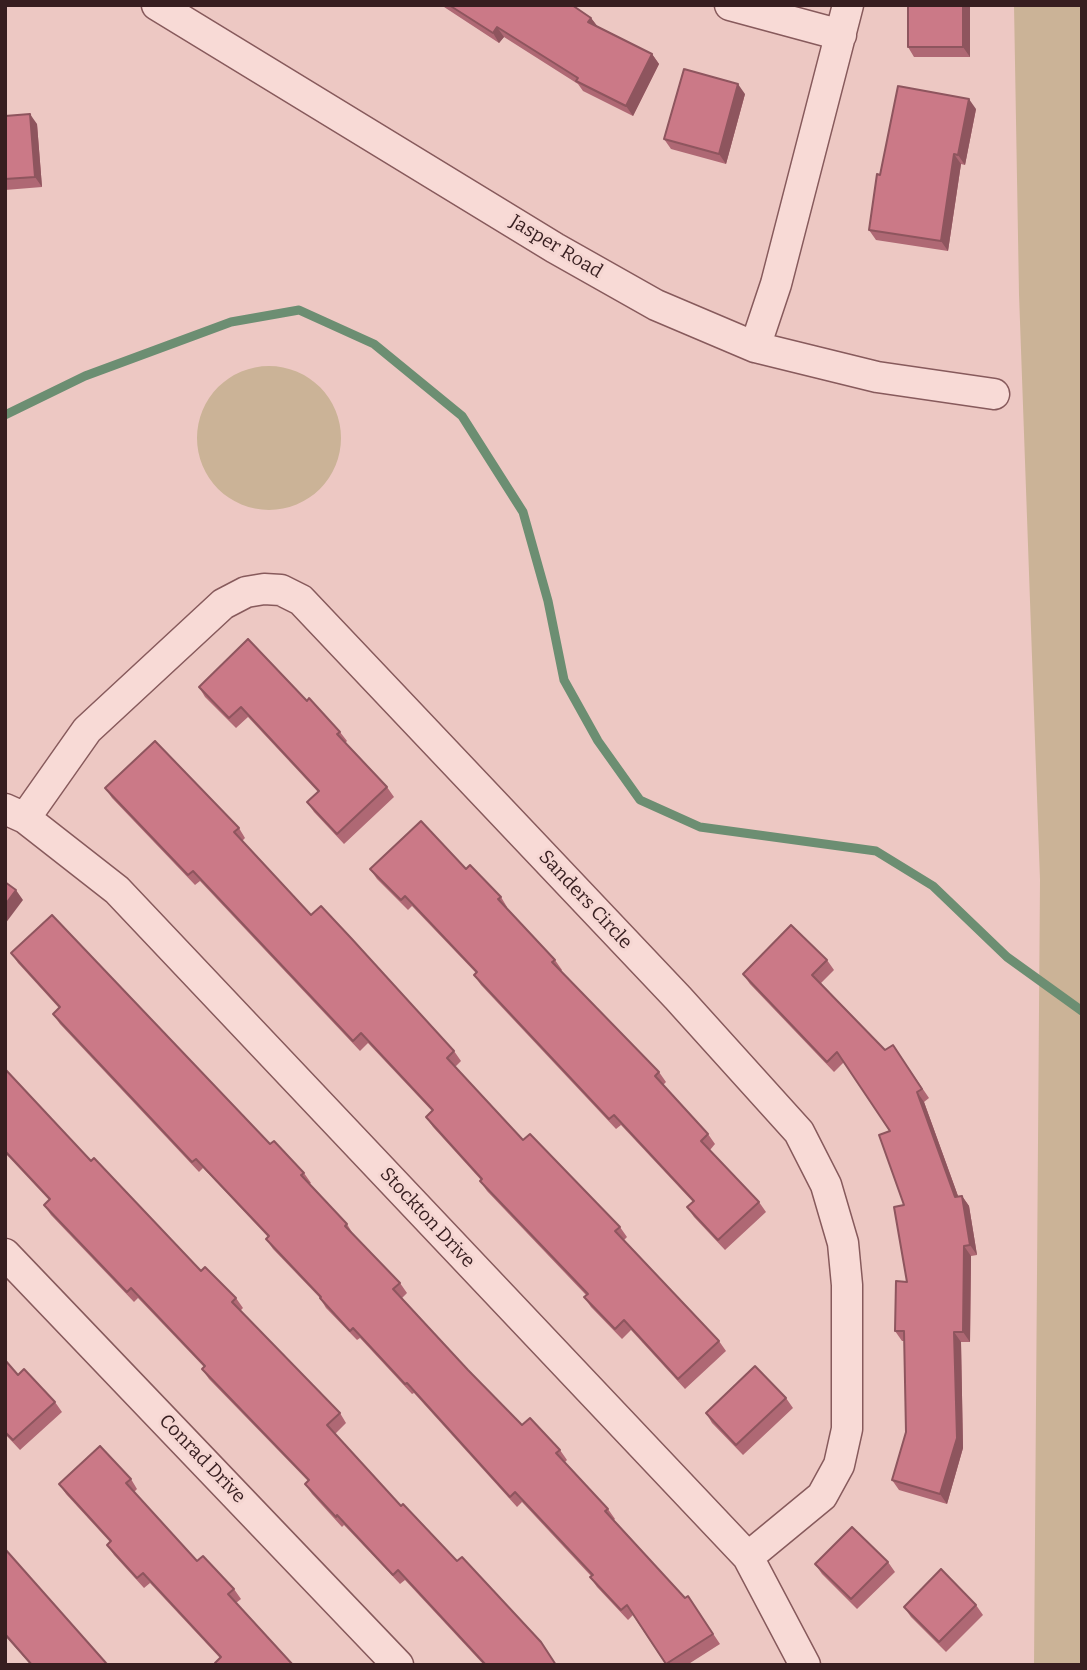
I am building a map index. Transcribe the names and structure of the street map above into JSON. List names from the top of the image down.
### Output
{
  "streets": {
    "street": [
      "Jasper Road",
      "Sanders Circle",
      "Stockton Drive",
      "Conrad Drive"
    ]
  },
  "crossings": [
    ["Sanders Circle", "Stockton Drive"]
  ]
}
